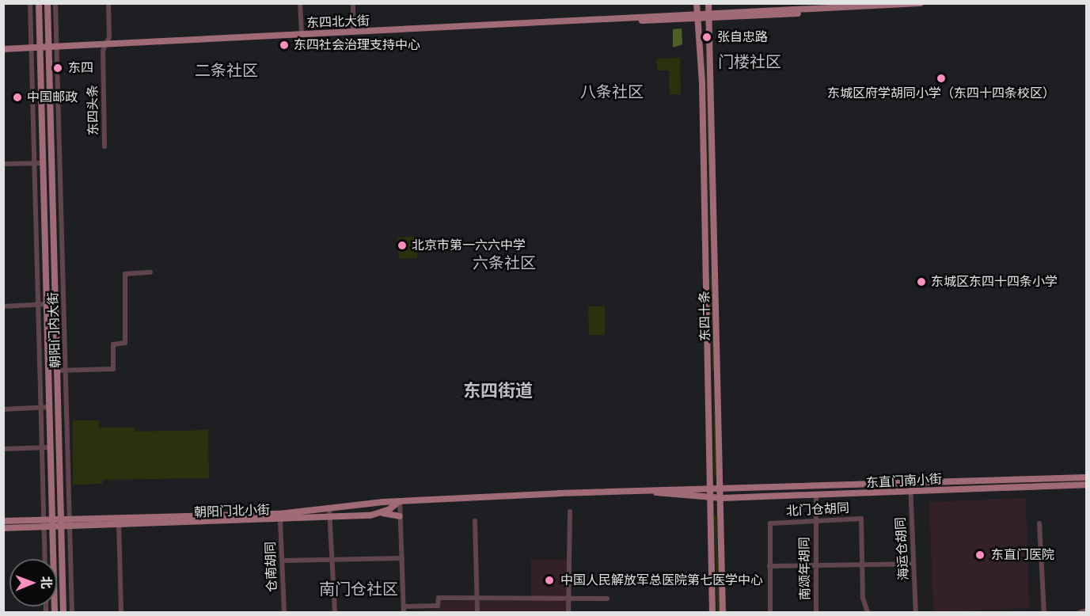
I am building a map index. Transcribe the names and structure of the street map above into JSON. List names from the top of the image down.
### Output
{
  "streets": {
    "main road": [
      "东四北大街",
      "东四十条",
      "朝阳门内大街",
      "东直门南小街",
      "朝阳门北小街"
    ],
    "street": [
      "东四头条",
      "北门仓胡同",
      "海运仓胡同",
      "仓南胡同",
      "南颂年胡同"
    ]
  },
  "crossings": [
    ["东四北大街", "东四头条"],
    ["东四北大街", "东四十条"],
    ["东四北大街", "朝阳门内大街"],
    ["东四十条", "东直门南小街"],
    ["东四十条", "朝阳门北小街"],
    ["朝阳门内大街", "朝阳门北小街"],
    ["东直门南小街", "朝阳门北小街"],
    ["东直门南小街", "海运仓胡同"],
    ["东直门南小街", "南颂年胡同"],
    ["北门仓胡同", "南颂年胡同"],
    ["朝阳门北小街", "仓南胡同"]
  ],
  "districts": [
    "门楼社区",
    "二条社区",
    "八条社区",
    "六条社区",
    "东四街道",
    "南门仓社区"
  ],
  "places": [
    "张自忠路",
    "东四社会治理支持中心",
    "东四",
    "东城区府学胡同小学（东四十四条校区）",
    "中国邮政",
    "北京市第一六六中学",
    "东城区东四十四条小学",
    "东直门医院",
    "中国人民解放军总医院第七医学中心"
  ],
  "north": "right"
}
